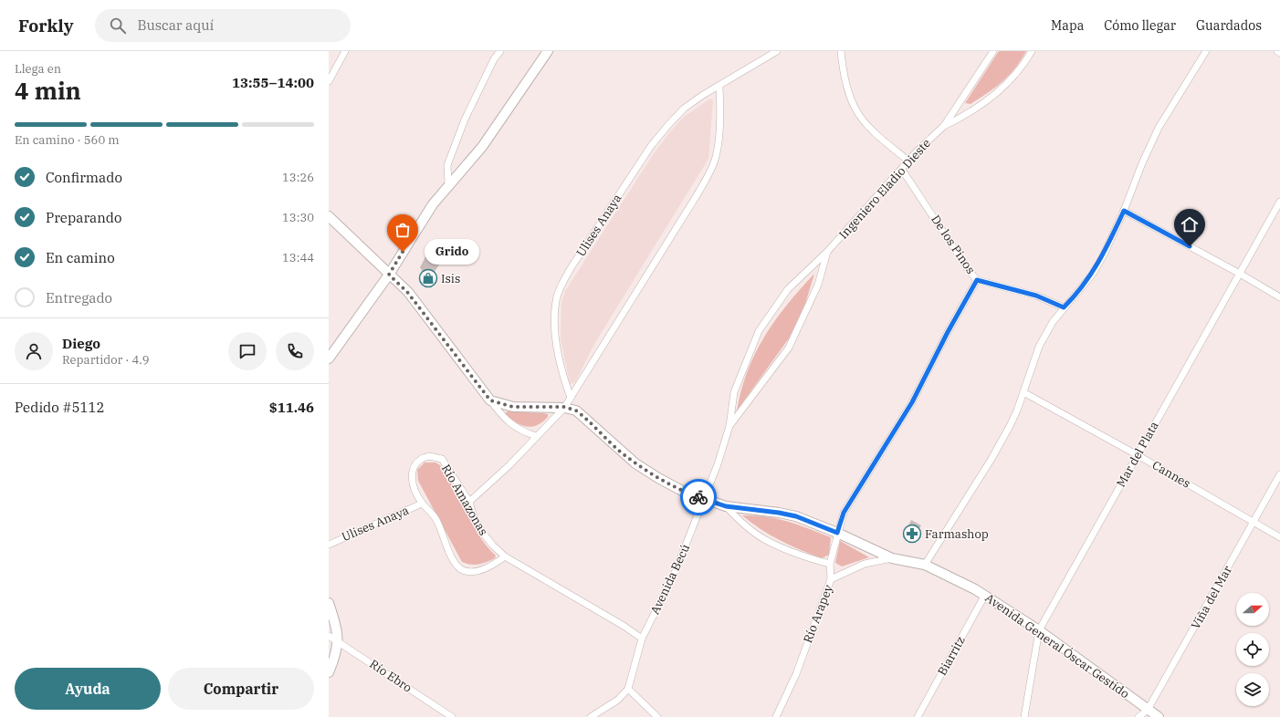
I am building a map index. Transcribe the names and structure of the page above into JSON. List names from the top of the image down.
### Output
{
  "streets": {
    "street": [
      "Ingeniero Eladio Dieste",
      "Ulises Anaya",
      "De los Pinos",
      "Mar del Plata",
      "Cannes",
      "Río Amazonas",
      "Avenida Becú",
      "Viña del Mar",
      "Río Arapey",
      "Avenida General Óscar Gestido",
      "Biarritz",
      "Río Ebro"
    ]
  },
  "crossings": [
    ["Ingeniero Eladio Dieste", "De los Pinos"],
    ["Ingeniero Eladio Dieste", "Avenida Becú"],
    ["Ulises Anaya", "Río Amazonas"],
    ["De los Pinos", "Río Arapey"],
    ["Mar del Plata", "Cannes"],
    ["Mar del Plata", "Avenida General Óscar Gestido"],
    ["Cannes", "Viña del Mar"],
    ["Río Amazonas", "Avenida Becú"],
    ["Avenida Becú", "Avenida General Óscar Gestido"],
    ["Viña del Mar", "Avenida General Óscar Gestido"],
    ["Río Arapey", "Avenida General Óscar Gestido"],
    ["Avenida General Óscar Gestido", "Biarritz"]
  ],
  "places": {
    "other": ["Grido"],
    "shop": ["Isis"],
    "pharmacy": ["Farmashop"]
  },
  "north": "right",
  "page": {
    "header": "Forkly",
    "search": "Buscar aquí",
    "nav": ["Mapa", "Cómo llegar", "Guardados"],
    "heading": ["4 min", "Llega en", "13:55–14:00"],
    "panel": [
      "Diego",
      "Repartidor · 4.9",
      "Pedido #5112",
      "$11.46"
    ],
    "bar": "En camino · 560 m",
    "list": [
      ["Confirmado", "13:26"],
      ["Preparando", "13:30"],
      ["En camino", "13:44"],
      "Entregado"
    ],
    "bubble": "Grido",
    "buttons": ["Ayuda", "Compartir"]
  }
}
